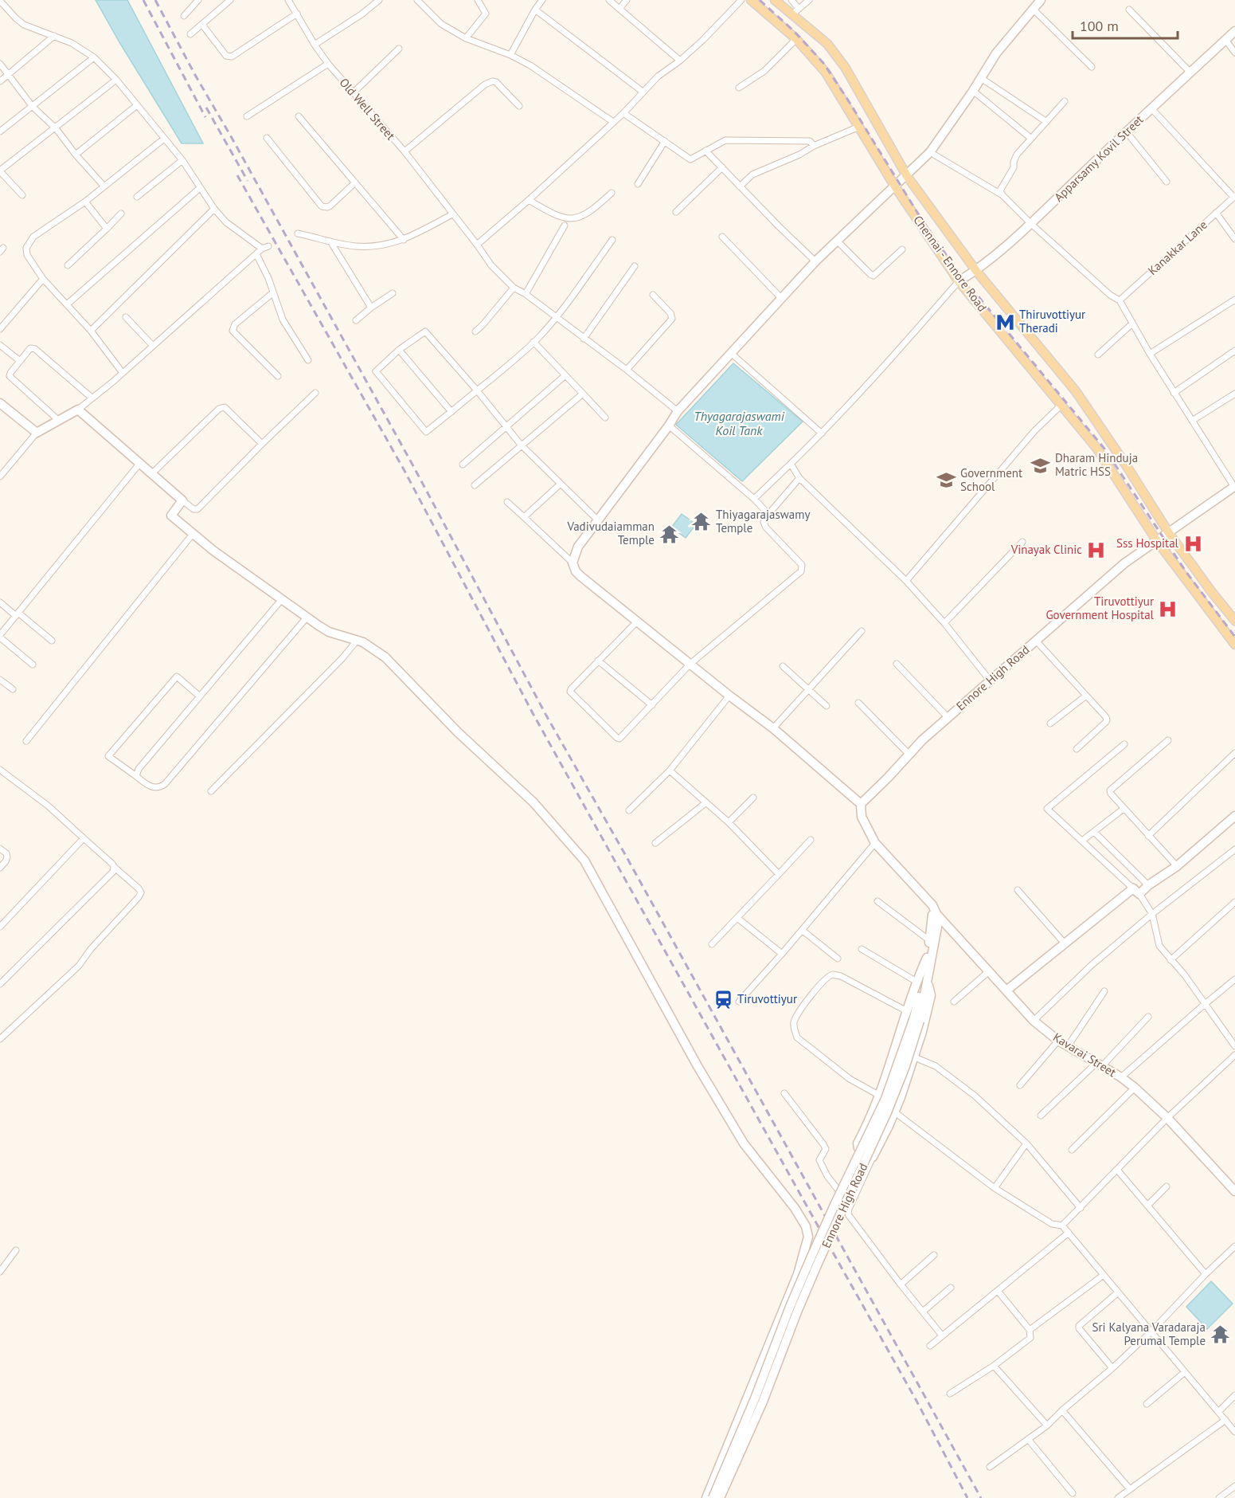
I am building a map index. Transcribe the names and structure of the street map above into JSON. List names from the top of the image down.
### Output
{
  "streets": {
    "main road": ["Chennai - Ennore Road"],
    "street": [
      "Old Well Street",
      "Apparsamy Kovil Street",
      "Kanakkar Lane",
      "Ennore High Road",
      "Kavarai Street"
    ]
  },
  "crossings": [
    ["Apparsamy Kovil Street", "Chennai - Ennore Road"],
    ["Chennai - Ennore Road", "Ennore High Road"],
    ["Ennore High Road", "Kavarai Street"]
  ],
  "water": ["Thyagarajaswami Koil Tank"],
  "places": {
    "metro station": ["Thiruvottiyur Theradi"],
    "school or university": ["Dharam Hinduja Matric HSS", "Government School"],
    "temple": ["Thiyagarajaswamy Temple", "Vadivudaiamman Temple", "Sri Kalyana Varadaraja Perumal Temple"],
    "hospital": ["Sss Hospital", "Vinayak Clinic", "Tiruvottiyur Government Hospital"],
    "station": ["Tiruvottiyur"]
  },
  "scale_bar": "100 m"
}
